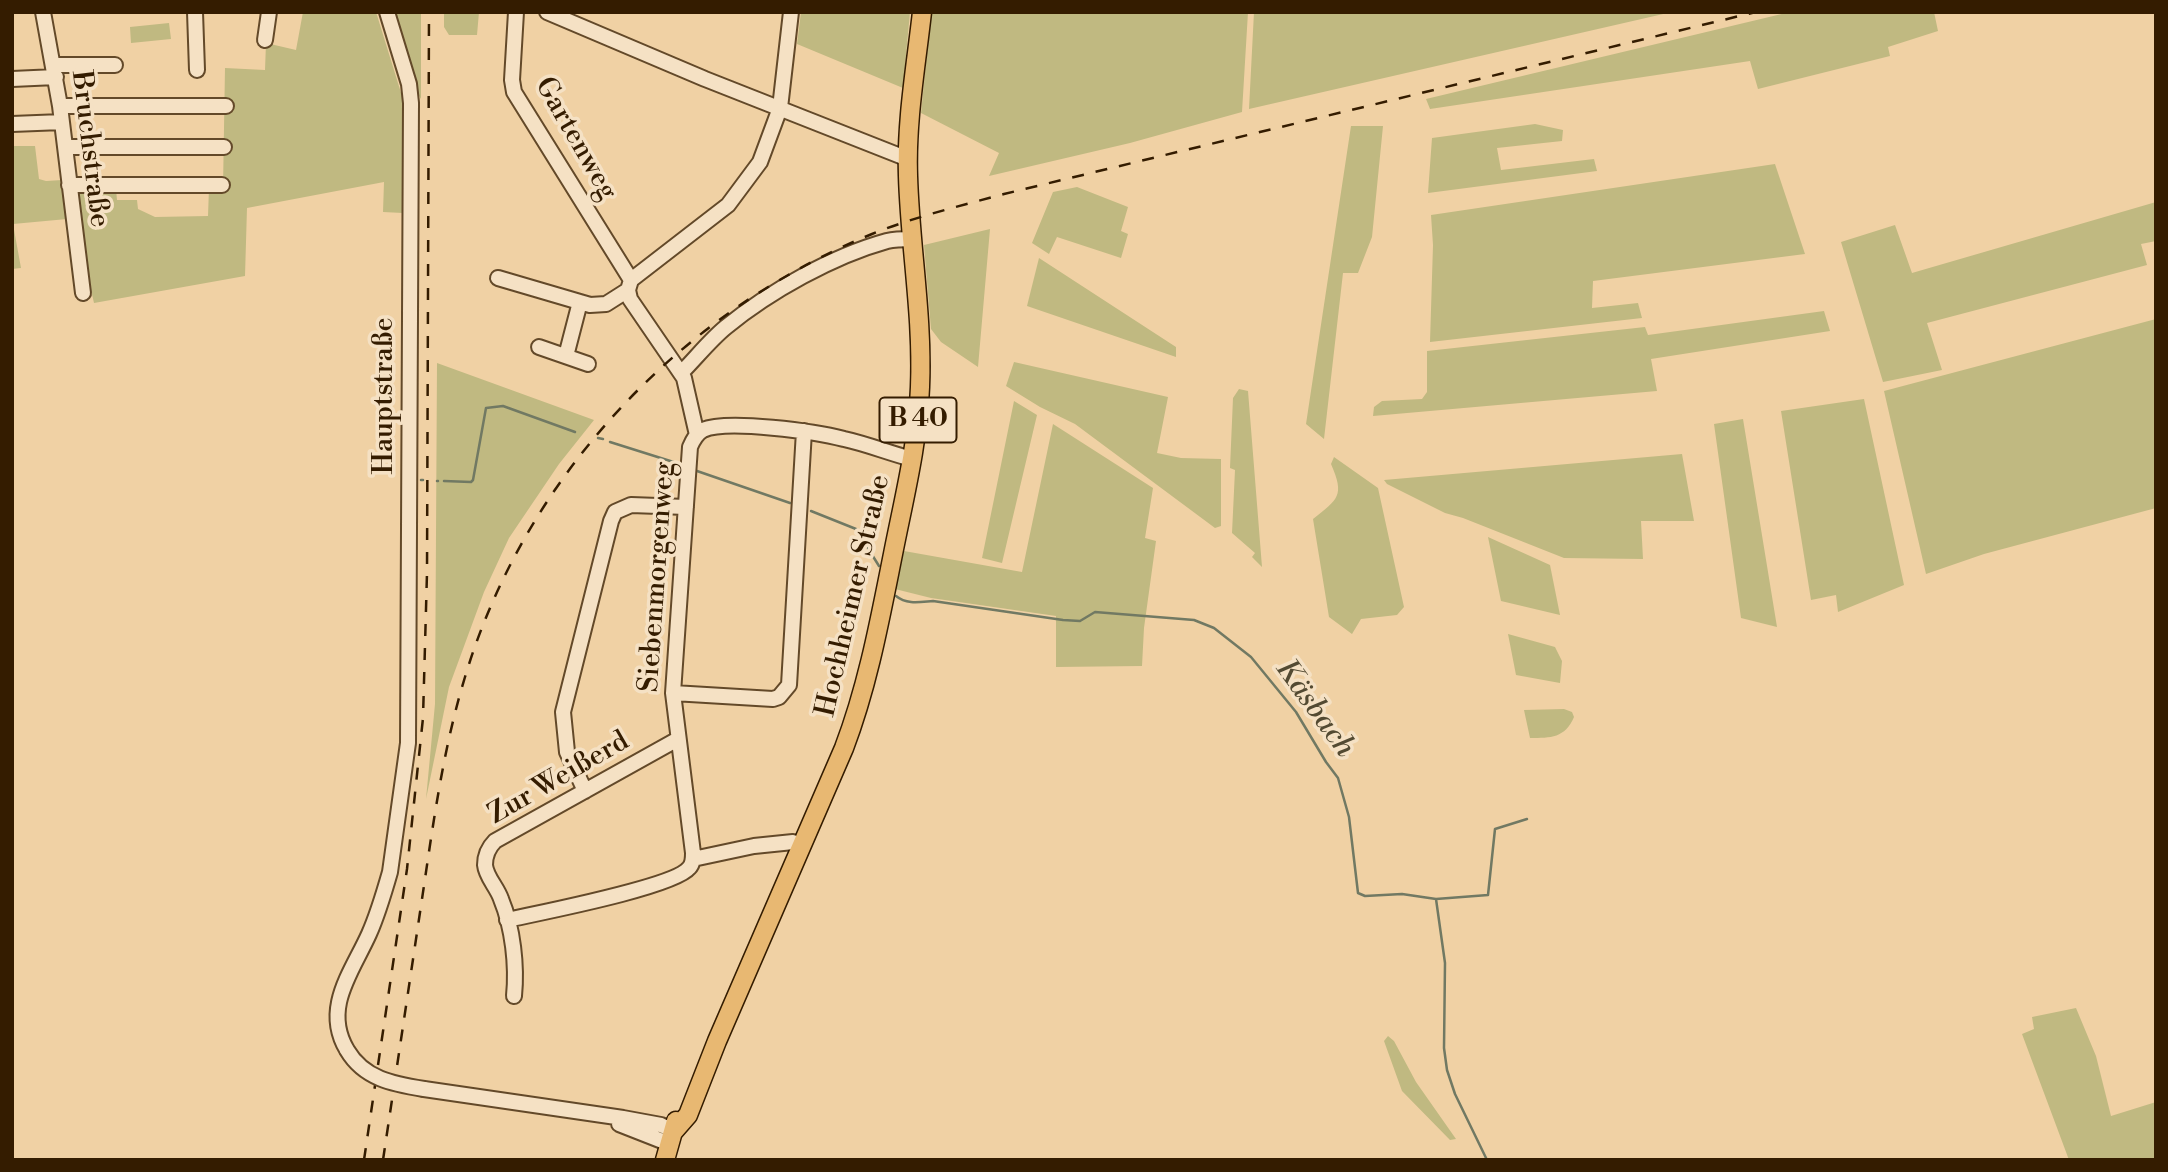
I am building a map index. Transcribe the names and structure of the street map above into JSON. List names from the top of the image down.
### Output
{
  "streets": {
    "main road": ["B 40", "Hochheimer Straße"],
    "street": [
      "Gartenweg",
      "Bruchstraße",
      "Hauptstraße",
      "Siebenmorgenweg",
      "Zur Weißerd"
    ]
  },
  "crossings": [
    ["Gartenweg", "Siebenmorgenweg"],
    ["Hauptstraße", "Hochheimer Straße"],
    ["Siebenmorgenweg", "Hochheimer Straße"],
    ["Siebenmorgenweg", "Zur Weißerd"]
  ],
  "water": ["Käsbach"]
}
